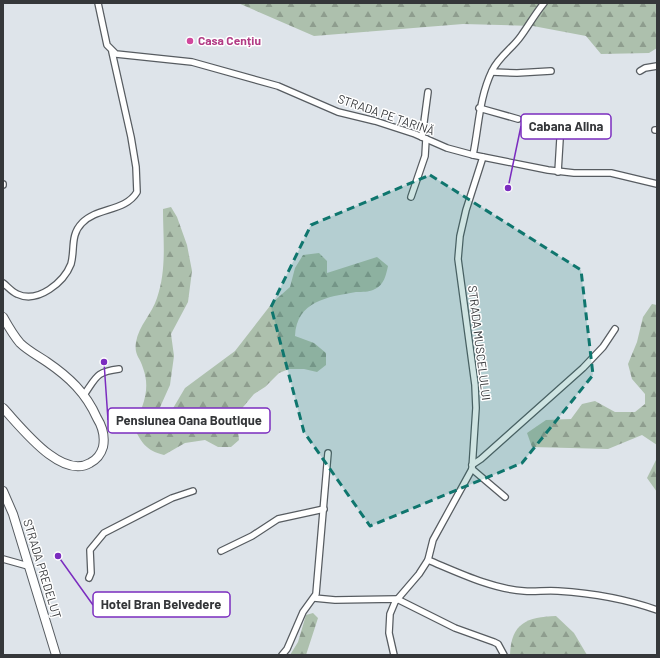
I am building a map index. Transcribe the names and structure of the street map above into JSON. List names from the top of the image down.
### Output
{
  "streets": {
    "main road": ["STRADA PREDELUȚ"],
    "street": ["STRADA PE ȚARINĂ", "STRADA MUSCELULUI"]
  },
  "crossings": [
    ["STRADA PE ȚARINĂ", "STRADA MUSCELULUI"]
  ],
  "places": [
    "Casa Cențiu",
    "Cabana Alina",
    "Pensiunea Oana Boutique",
    "Hotel Bran Belvedere"
  ]
}
